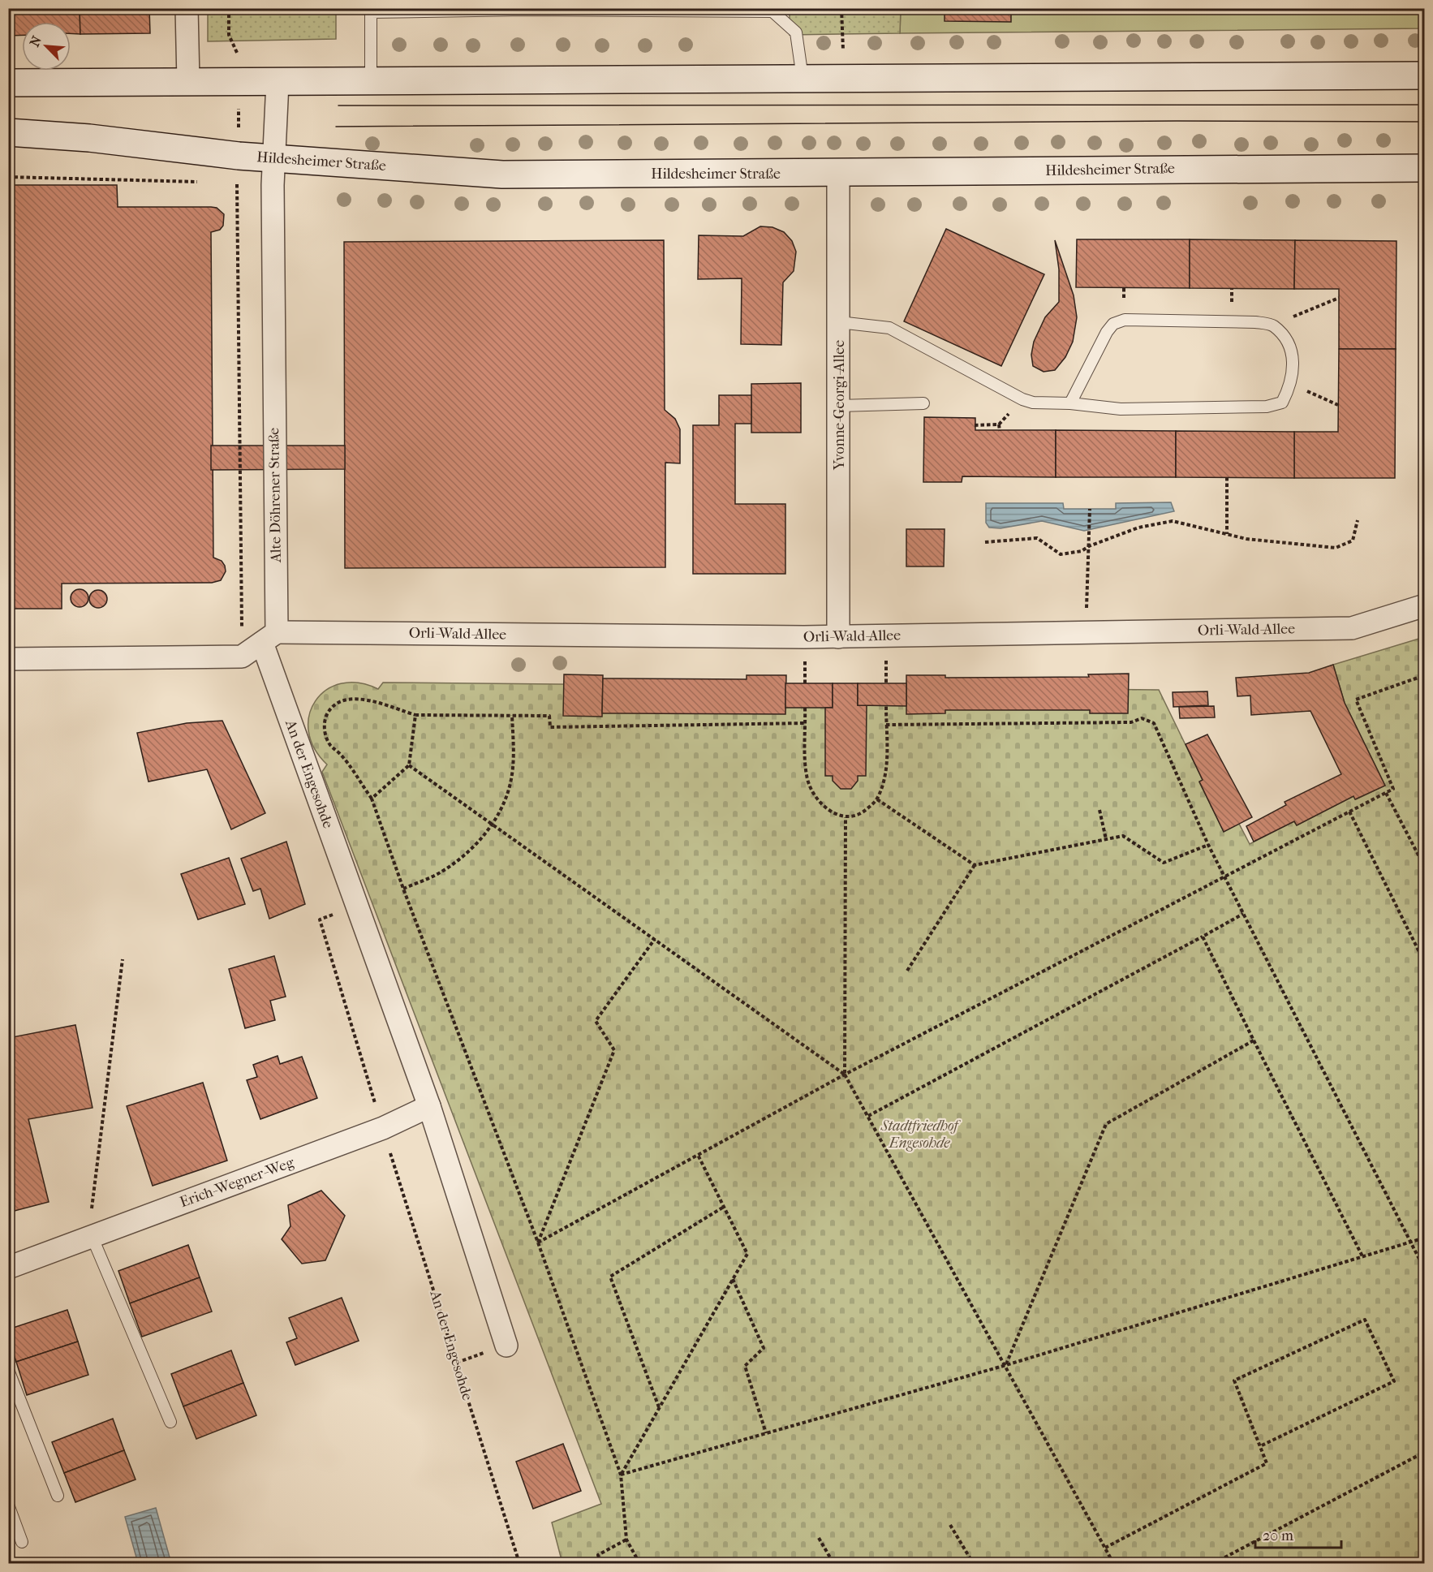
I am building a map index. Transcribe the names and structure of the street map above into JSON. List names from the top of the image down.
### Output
{
  "streets": {
    "main road": ["Hildesheimer Straße"],
    "street": [
      "Yvonne-Georgi-Allee",
      "Alte Döhrener Straße",
      "Orli-Wald-Allee",
      "An der Engesohde",
      "Erich-Wegner-Weg"
    ]
  },
  "crossings": [
    ["Hildesheimer Straße", "Yvonne-Georgi-Allee"],
    ["Hildesheimer Straße", "Alte Döhrener Straße"],
    ["Yvonne-Georgi-Allee", "Orli-Wald-Allee"],
    ["Alte Döhrener Straße", "Orli-Wald-Allee"],
    ["Alte Döhrener Straße", "An der Engesohde"],
    ["Orli-Wald-Allee", "An der Engesohde"],
    ["An der Engesohde", "Erich-Wegner-Weg"]
  ],
  "parks": ["Stadtfriedhof Engesohde"],
  "scale_bar": "20 m",
  "north": "top left"
}
